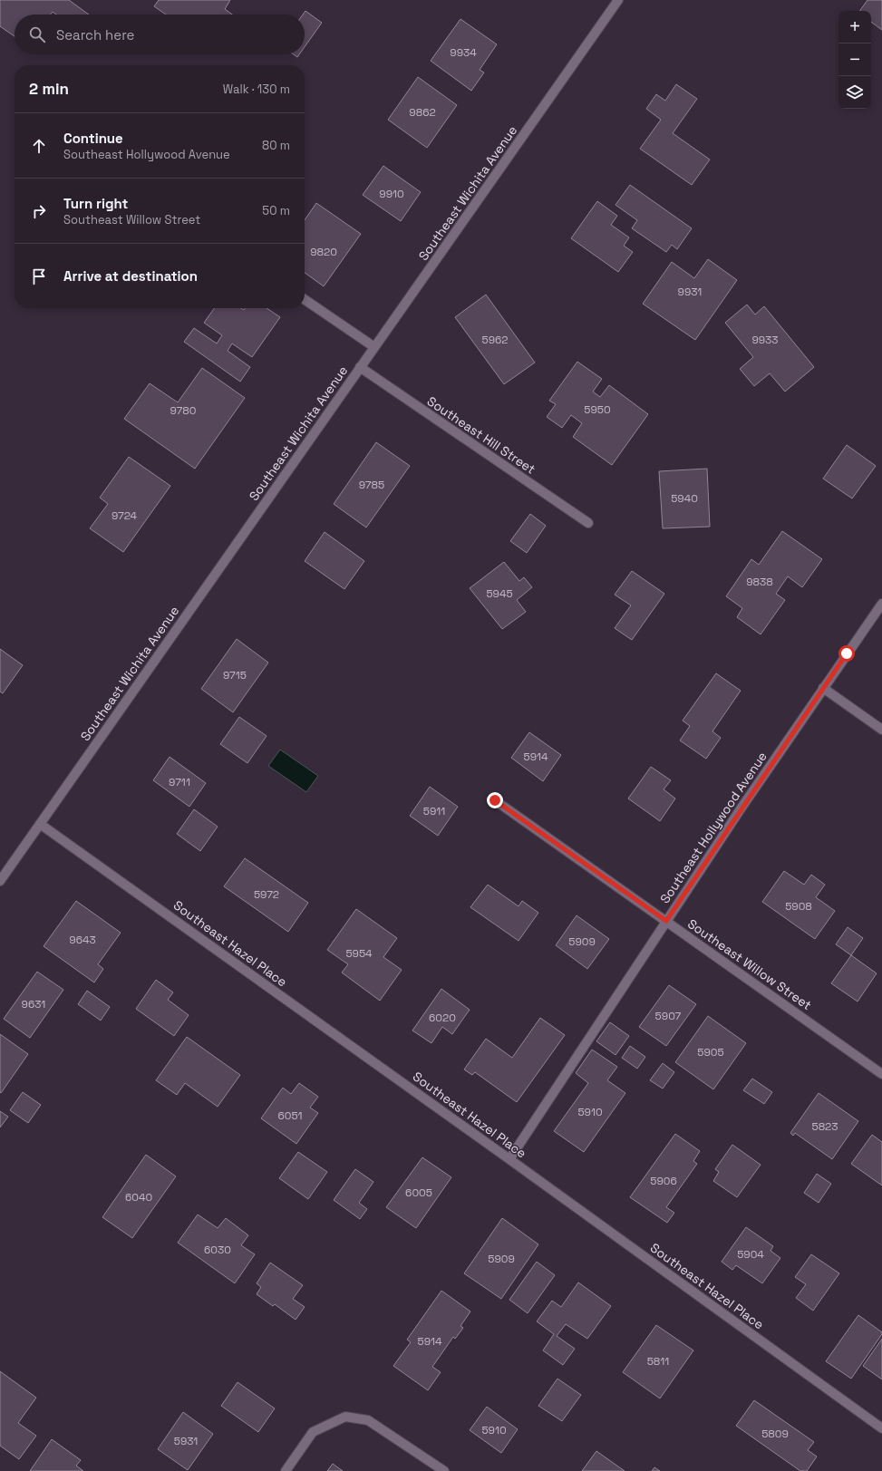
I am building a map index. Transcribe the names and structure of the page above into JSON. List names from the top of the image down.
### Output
{
  "streets": {
    "street": [
      "Southeast Wichita Avenue",
      "Southeast Hill Street",
      "Southeast Hollywood Avenue",
      "Southeast Hazel Place",
      "Southeast Willow Street"
    ]
  },
  "crossings": [
    ["Southeast Wichita Avenue", "Southeast Hill Street"],
    ["Southeast Wichita Avenue", "Southeast Hazel Place"],
    ["Southeast Hollywood Avenue", "Southeast Hazel Place"],
    ["Southeast Hollywood Avenue", "Southeast Willow Street"]
  ],
  "house_numbers": [
    "9934",
    "9862",
    "9910",
    "9820",
    "9931",
    "5962",
    "9933",
    "5950",
    "9780",
    "9785",
    "5940",
    "9724",
    "9838",
    "5945",
    "9715",
    "5914",
    "9711",
    "5911",
    "5972",
    "5908",
    "9643",
    "5909",
    "5954",
    "9631",
    "5907",
    "6020",
    "5905",
    "5910",
    "6051",
    "5823",
    "5906",
    "6005",
    "6040",
    "6030",
    "5904",
    "5909",
    "5914",
    "5811",
    "5910",
    "5809",
    "5931"
  ],
  "page": {
    "map_buttons": ["+", "−"],
    "search": "Search here",
    "heading": ["2 min", "Walk · 130 m"],
    "list": [
      ["Continue", "Southeast Hollywood Avenue", "80 m"],
      ["Turn right", "Southeast Willow Street", "50 m"],
      "Arrive at destination"
    ]
  }
}
